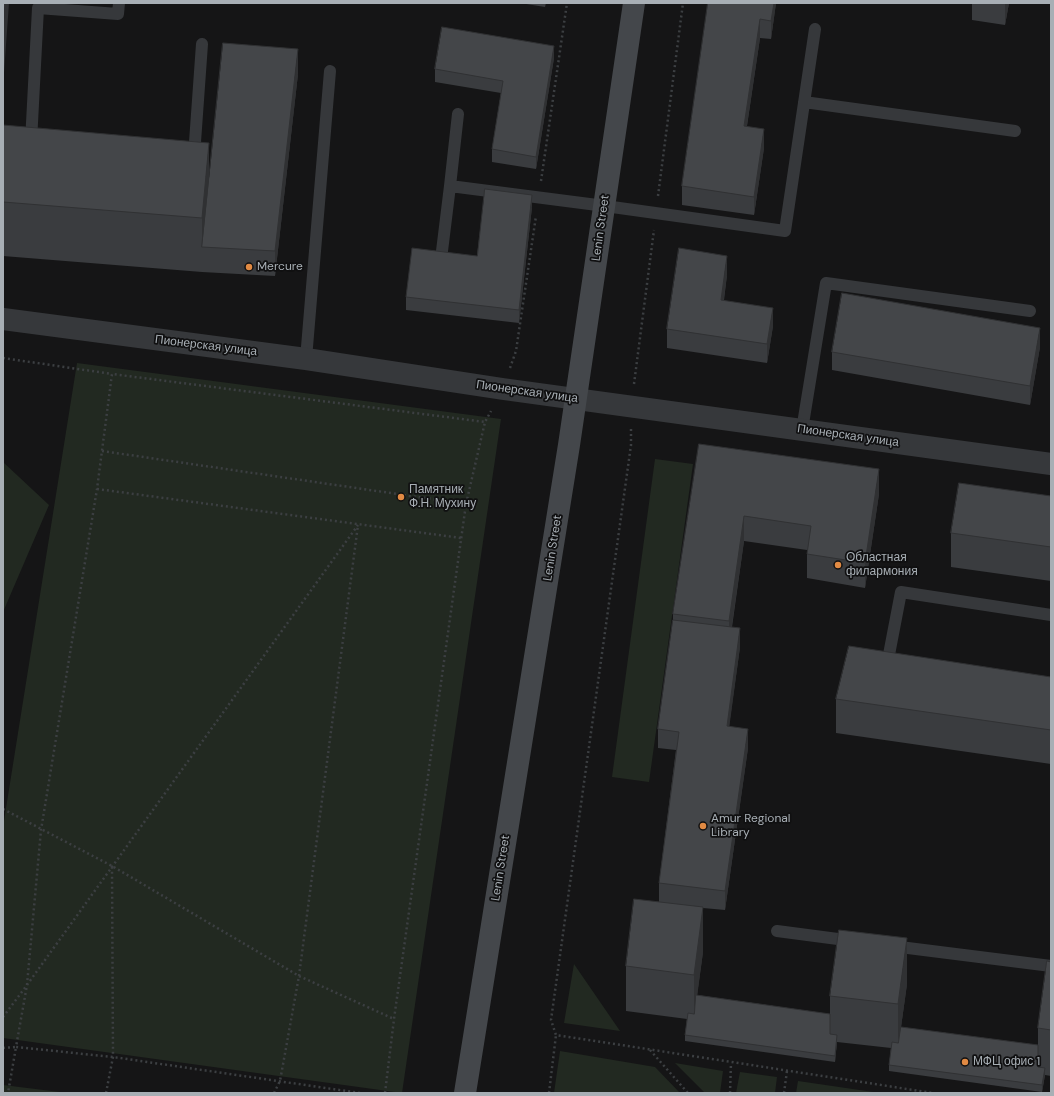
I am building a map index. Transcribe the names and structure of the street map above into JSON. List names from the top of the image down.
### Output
{
  "streets": {
    "main road": ["Lenin Street"],
    "street": ["Пионерская улица"]
  },
  "crossings": [
    ["Lenin Street", "Пионерская улица"]
  ],
  "places": [
    "Mercure",
    "Памятник Ф.Н. Мухину",
    "Областная филармония",
    "Amur Regional Library",
    "МФЦ офис 1"
  ]
}
